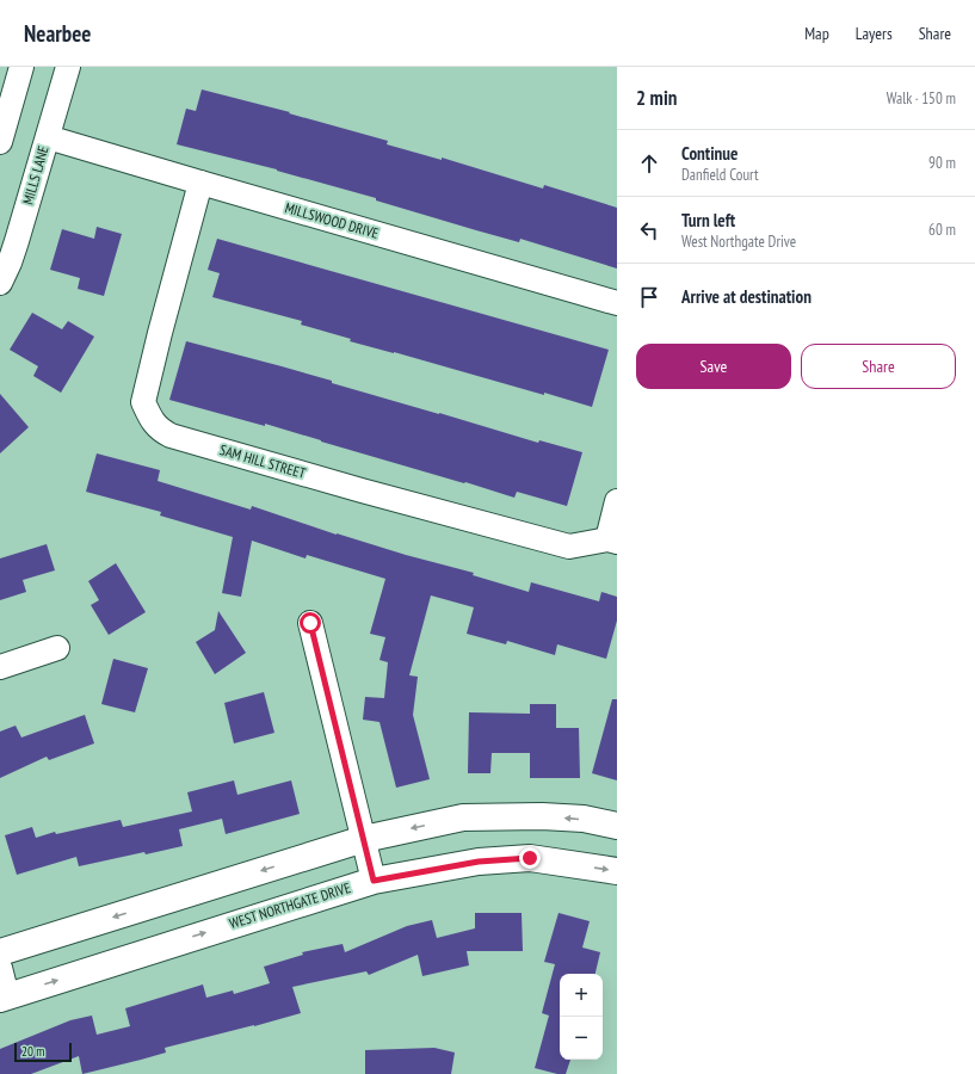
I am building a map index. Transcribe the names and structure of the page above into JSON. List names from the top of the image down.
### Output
{
  "streets": {
    "main road": ["WEST NORTHGATE DRIVE"],
    "street": ["MILLS LANE", "MILLSWOOD DRIVE", "SAM HILL STREET"]
  },
  "crossings": [
    ["MILLS LANE", "MILLSWOOD DRIVE"],
    ["MILLSWOOD DRIVE", "SAM HILL STREET"]
  ],
  "scale_bar": "20 m",
  "page": {
    "header": "Nearbee",
    "nav": ["Map", "Layers", "Share"],
    "heading": ["2 min", "Walk · 150 m"],
    "list": [
      ["Continue", "Danfield Court", "90 m"],
      ["Turn left", "West Northgate Drive", "60 m"],
      "Arrive at destination"
    ],
    "buttons": ["Save", "Share"],
    "map_buttons": ["+", "−"],
    "scale": "20 m"
  }
}
